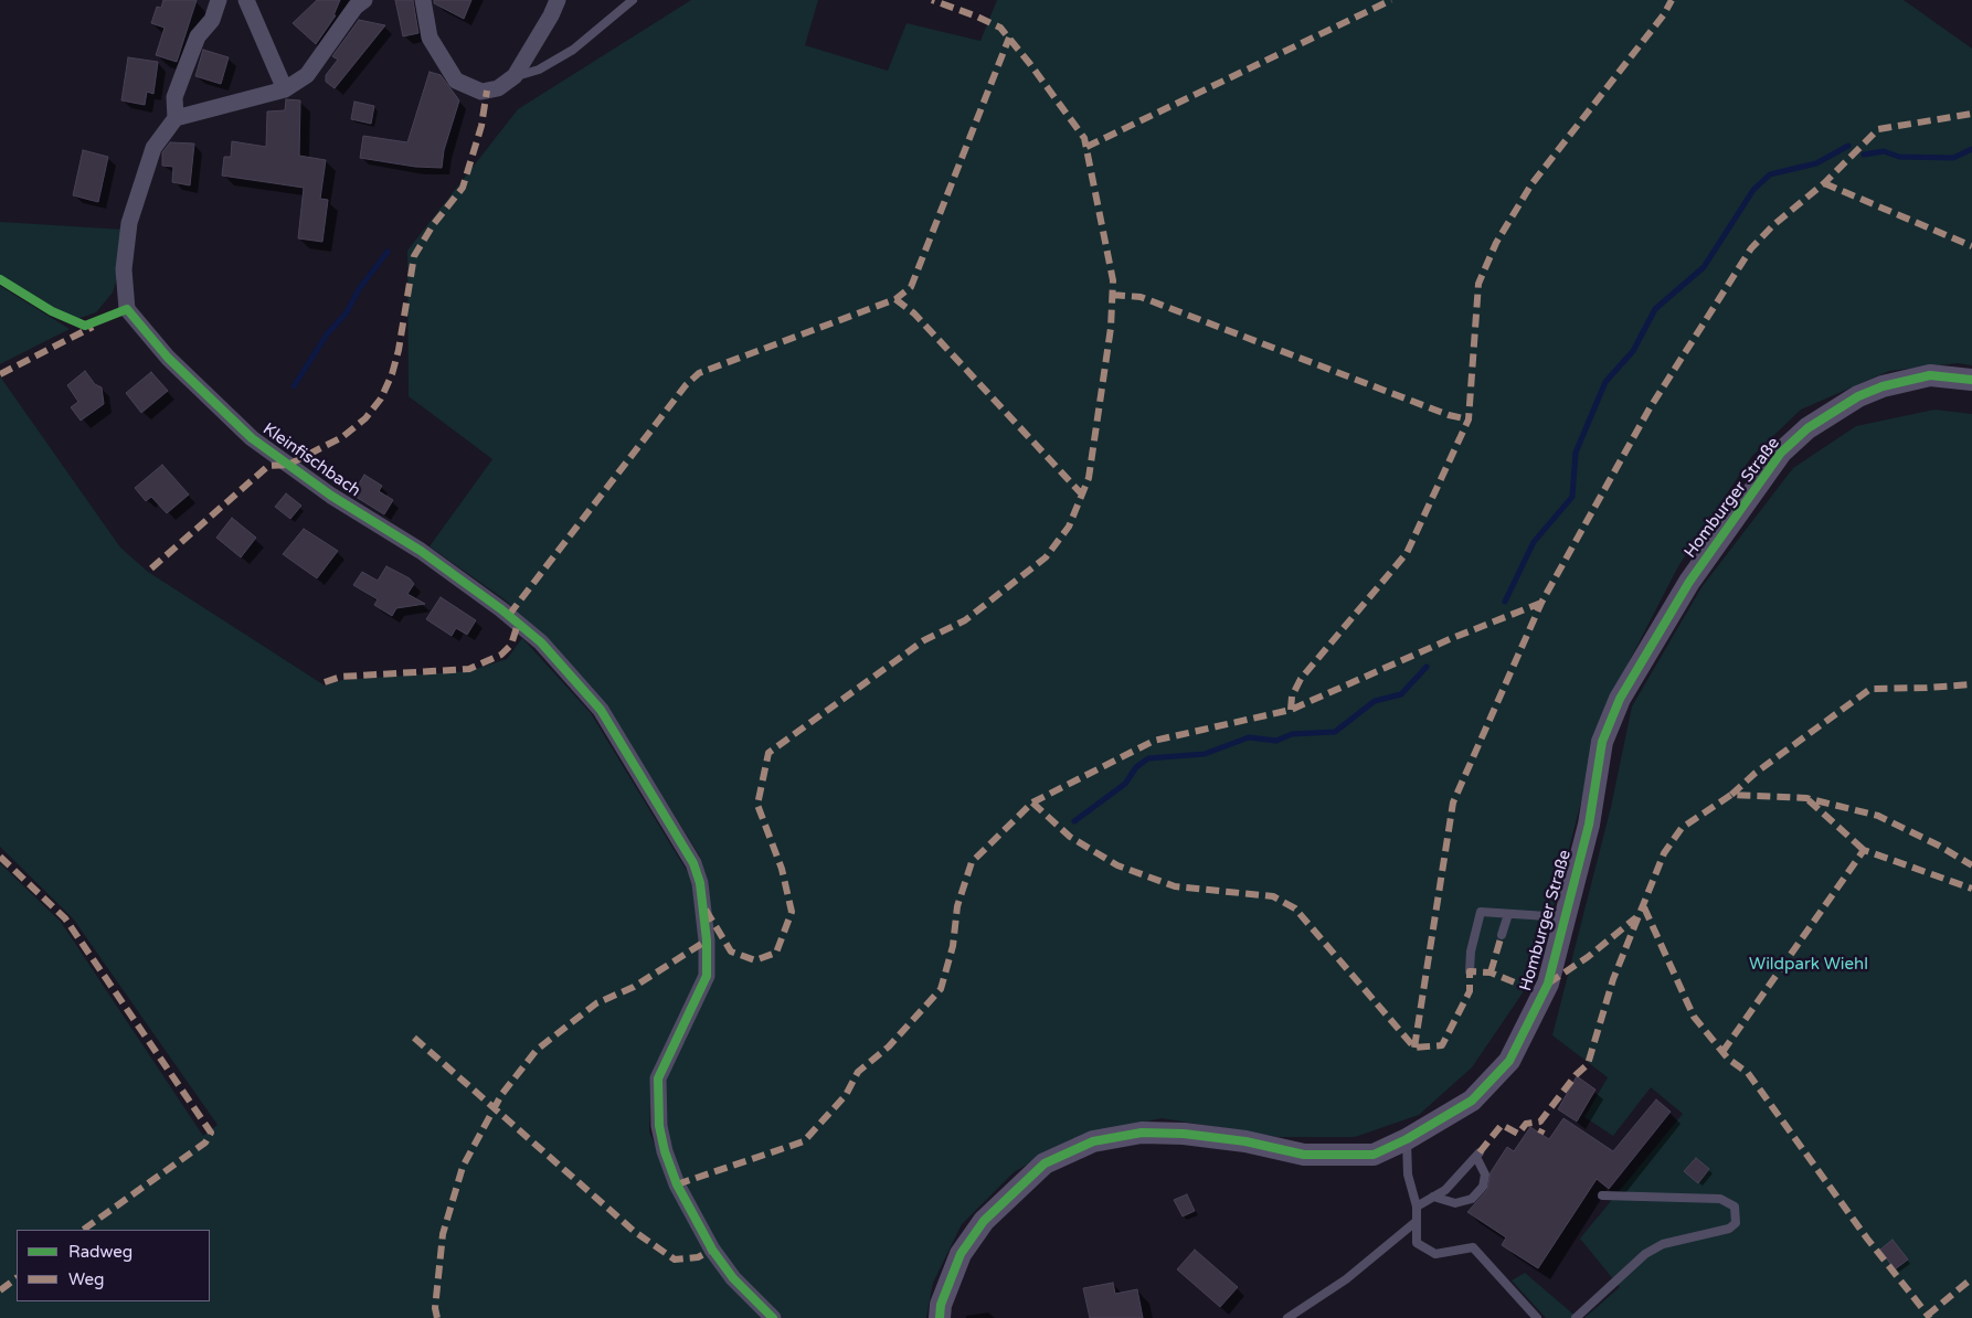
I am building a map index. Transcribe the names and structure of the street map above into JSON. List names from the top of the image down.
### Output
{
  "streets": {
    "main road": ["Homburger Straße"],
    "street": ["Kleinfischbach"]
  },
  "parks": ["Wildpark Wiehl"],
  "legend": ["Radweg", "Weg"]
}
